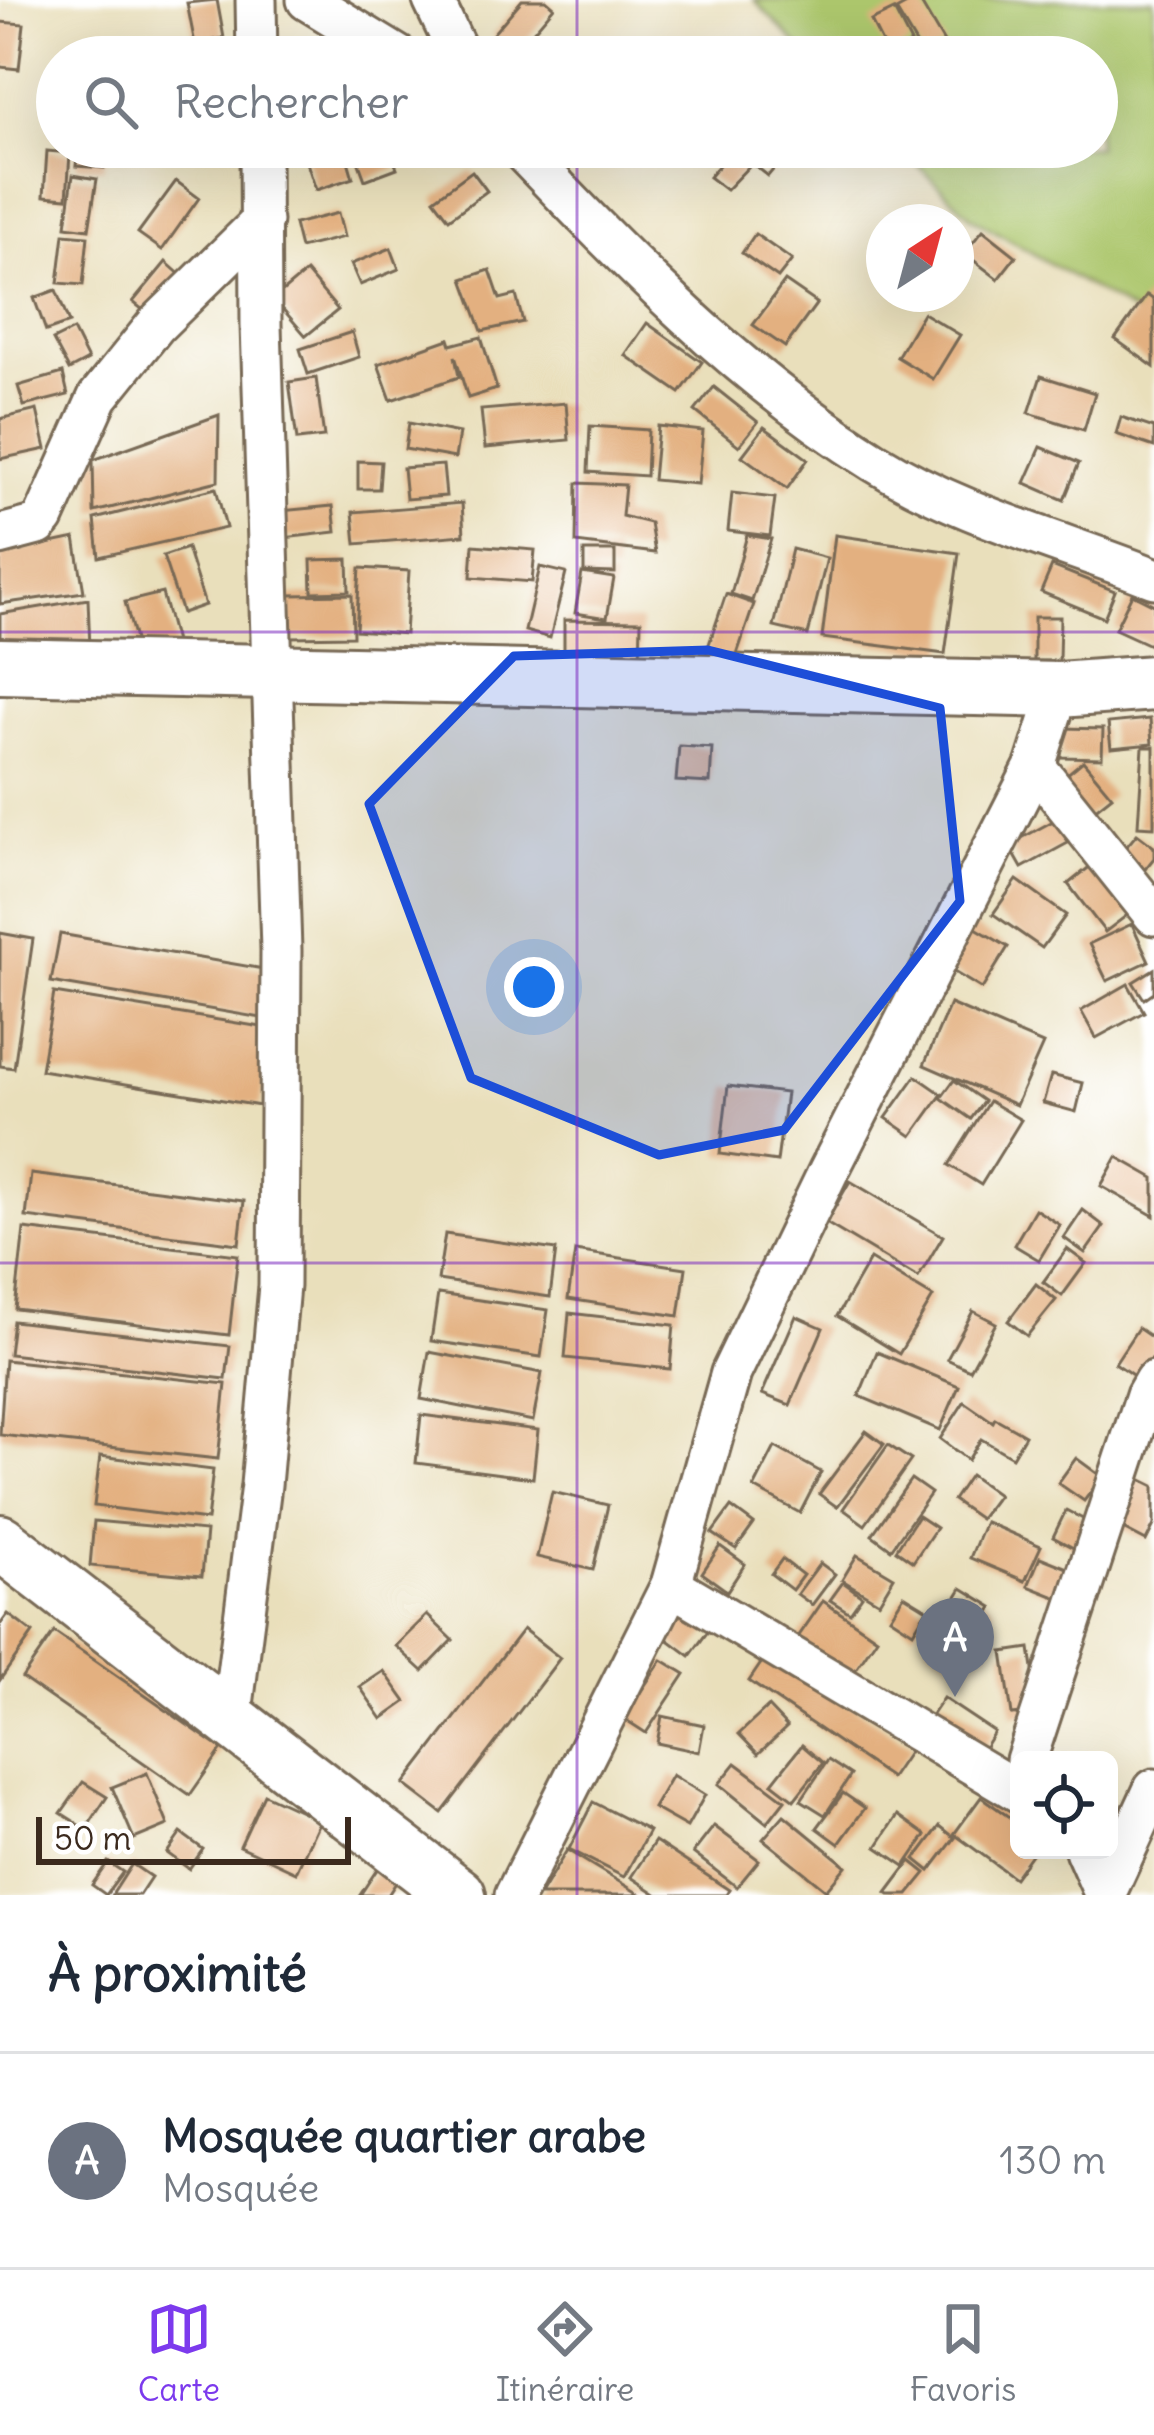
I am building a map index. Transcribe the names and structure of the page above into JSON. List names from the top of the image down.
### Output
{
  "scale_bar": "50 m",
  "north": "top right",
  "page": {
    "search": "Rechercher",
    "pins": "A",
    "scale": "50 m",
    "heading": "À proximité",
    "list": [
      {
        "mark": "A",
        "name": "Mosquée quartier arabe",
        "note": "Mosquée",
        "value": "130 m"
      }
    ],
    "nav": ["Carte", "Itinéraire", "Favoris"]
  }
}
